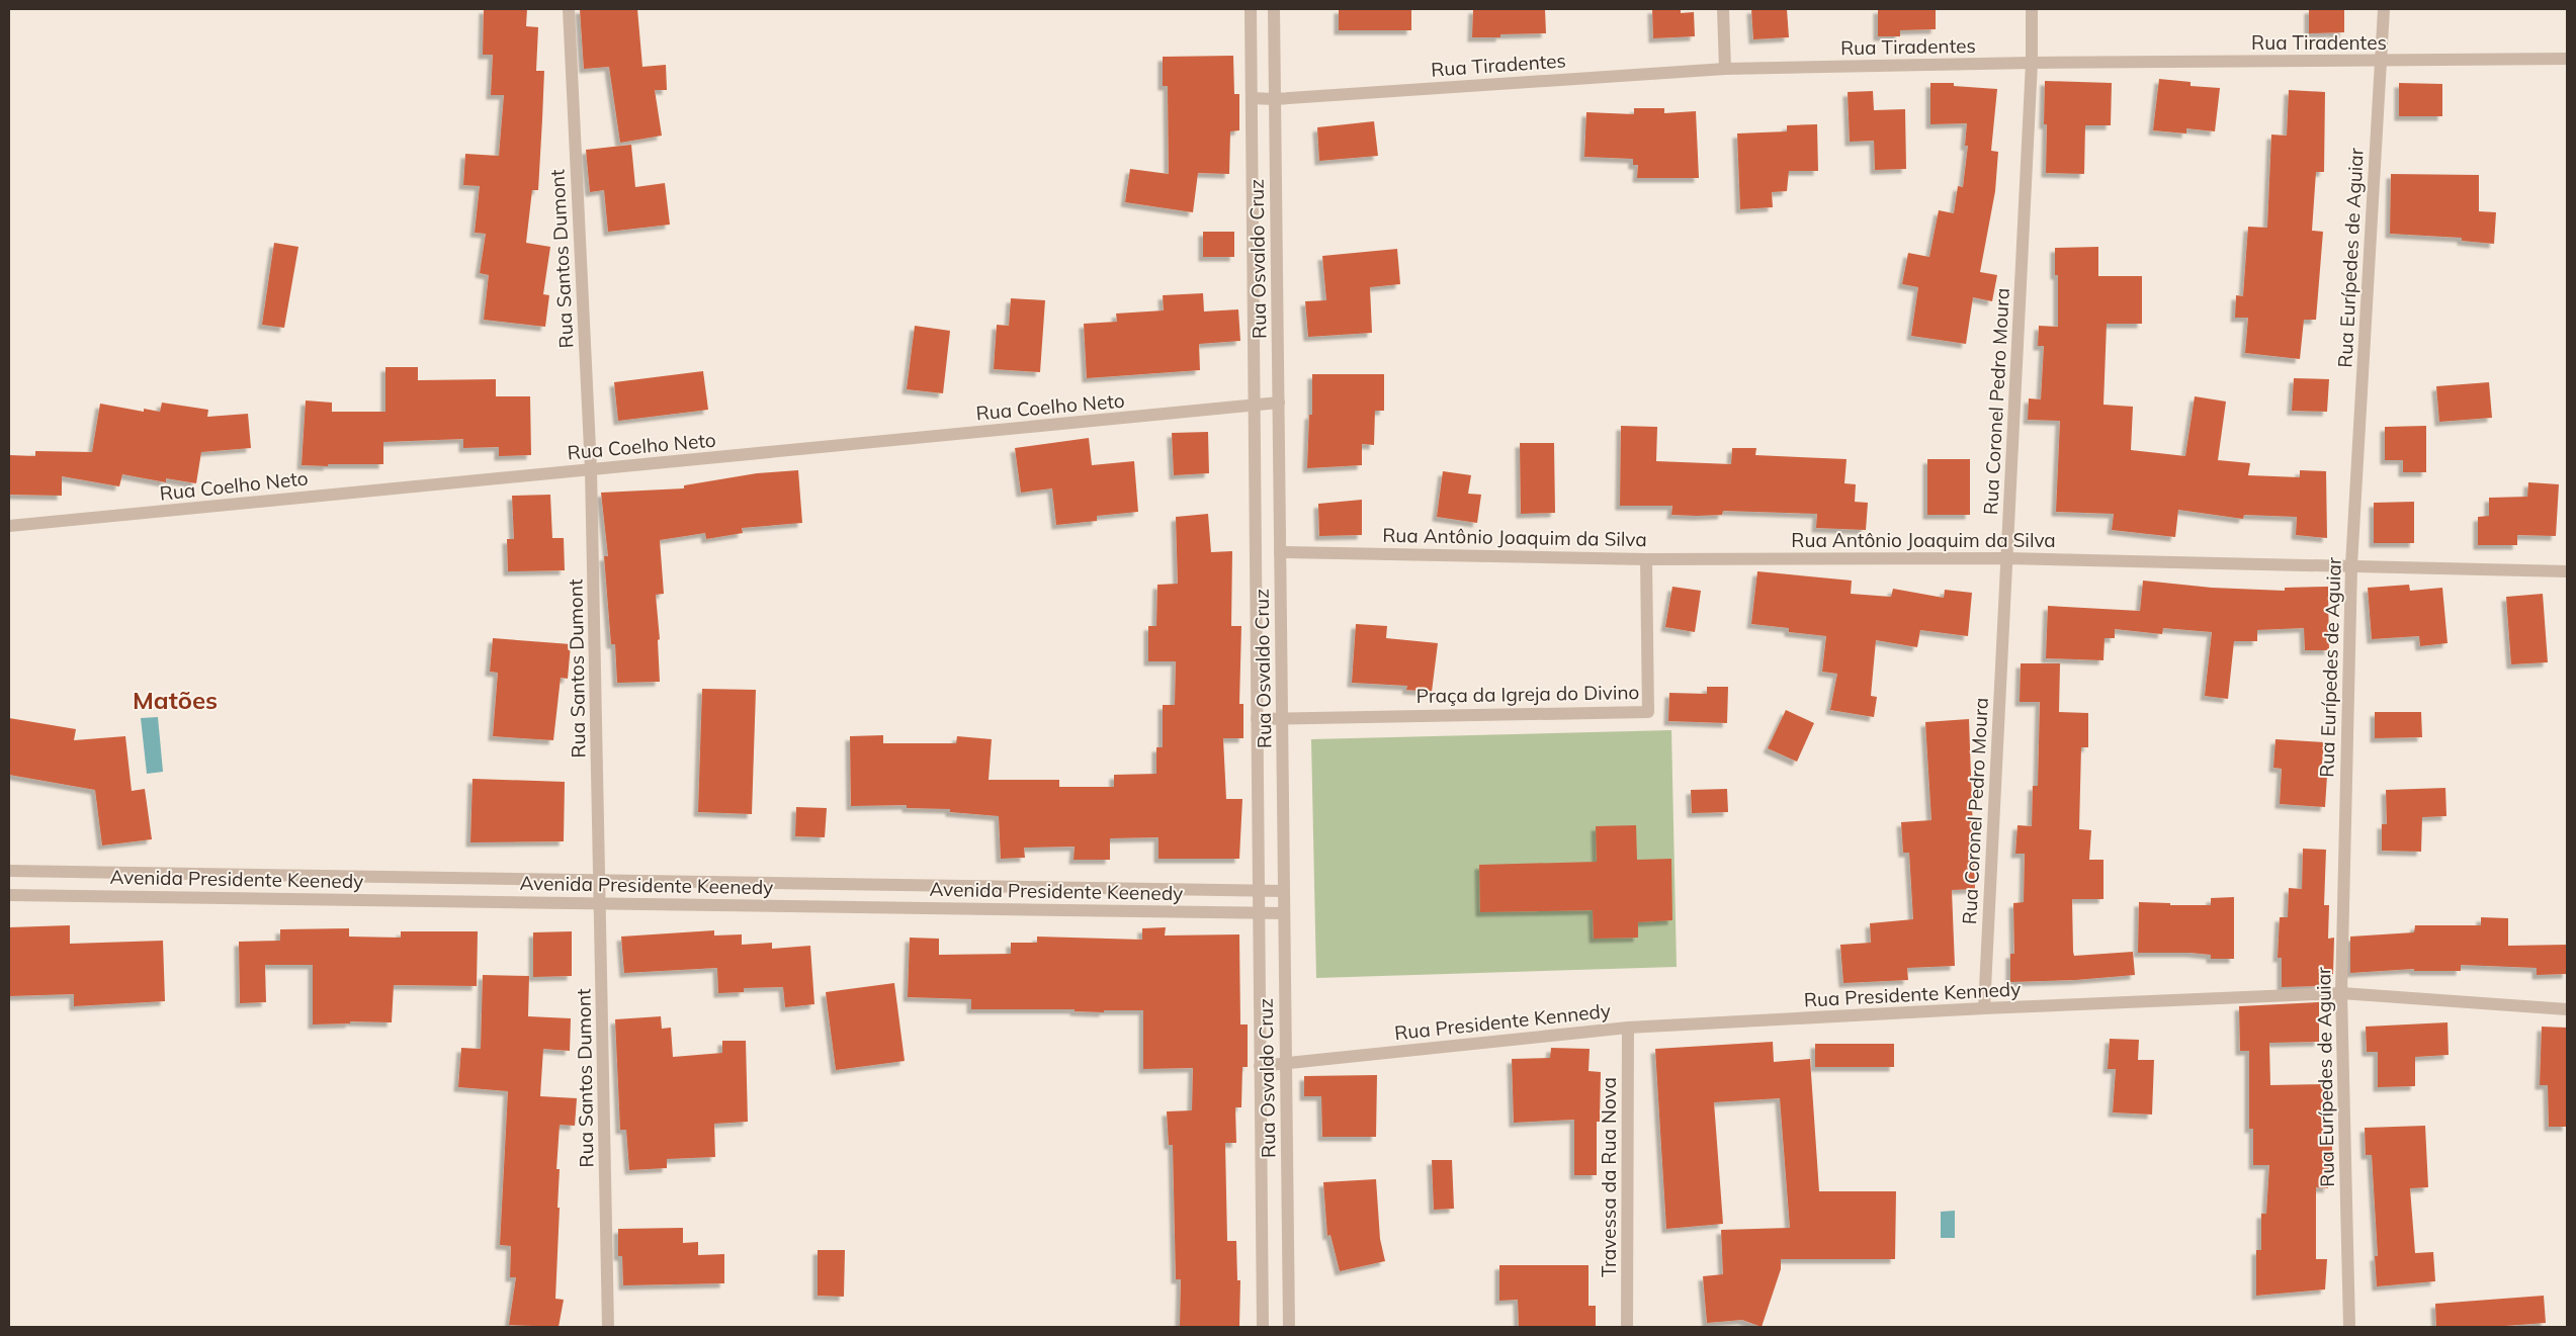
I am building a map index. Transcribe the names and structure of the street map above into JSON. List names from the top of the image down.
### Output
{
  "streets": {
    "street": [
      "Rua Tiradentes",
      "Rua Eurípedes de Aguiar",
      "Rua Santos Dumont",
      "Rua Osvaldo Cruz",
      "Rua Coronel Pedro Moura",
      "Rua Coelho Neto",
      "Rua Antônio Joaquim da Silva",
      "Praça da Igreja do Divino",
      "Avenida Presidente Keenedy",
      "Rua Presidente Kennedy",
      "Travessa da Rua Nova"
    ]
  },
  "crossings": [
    ["Rua Tiradentes", "Rua Eurípedes de Aguiar"],
    ["Rua Tiradentes", "Rua Osvaldo Cruz"],
    ["Rua Tiradentes", "Rua Coronel Pedro Moura"],
    ["Rua Eurípedes de Aguiar", "Rua Antônio Joaquim da Silva"],
    ["Rua Eurípedes de Aguiar", "Rua Presidente Kennedy"],
    ["Rua Santos Dumont", "Rua Coelho Neto"],
    ["Rua Santos Dumont", "Avenida Presidente Keenedy"],
    ["Rua Osvaldo Cruz", "Rua Coelho Neto"],
    ["Rua Osvaldo Cruz", "Rua Antônio Joaquim da Silva"],
    ["Rua Osvaldo Cruz", "Praça da Igreja do Divino"],
    ["Rua Osvaldo Cruz", "Avenida Presidente Keenedy"],
    ["Rua Osvaldo Cruz", "Rua Presidente Kennedy"],
    ["Rua Coronel Pedro Moura", "Rua Antônio Joaquim da Silva"],
    ["Rua Coronel Pedro Moura", "Rua Presidente Kennedy"],
    ["Rua Antônio Joaquim da Silva", "Praça da Igreja do Divino"],
    ["Rua Presidente Kennedy", "Travessa da Rua Nova"]
  ],
  "districts": ["Matões"]
}
